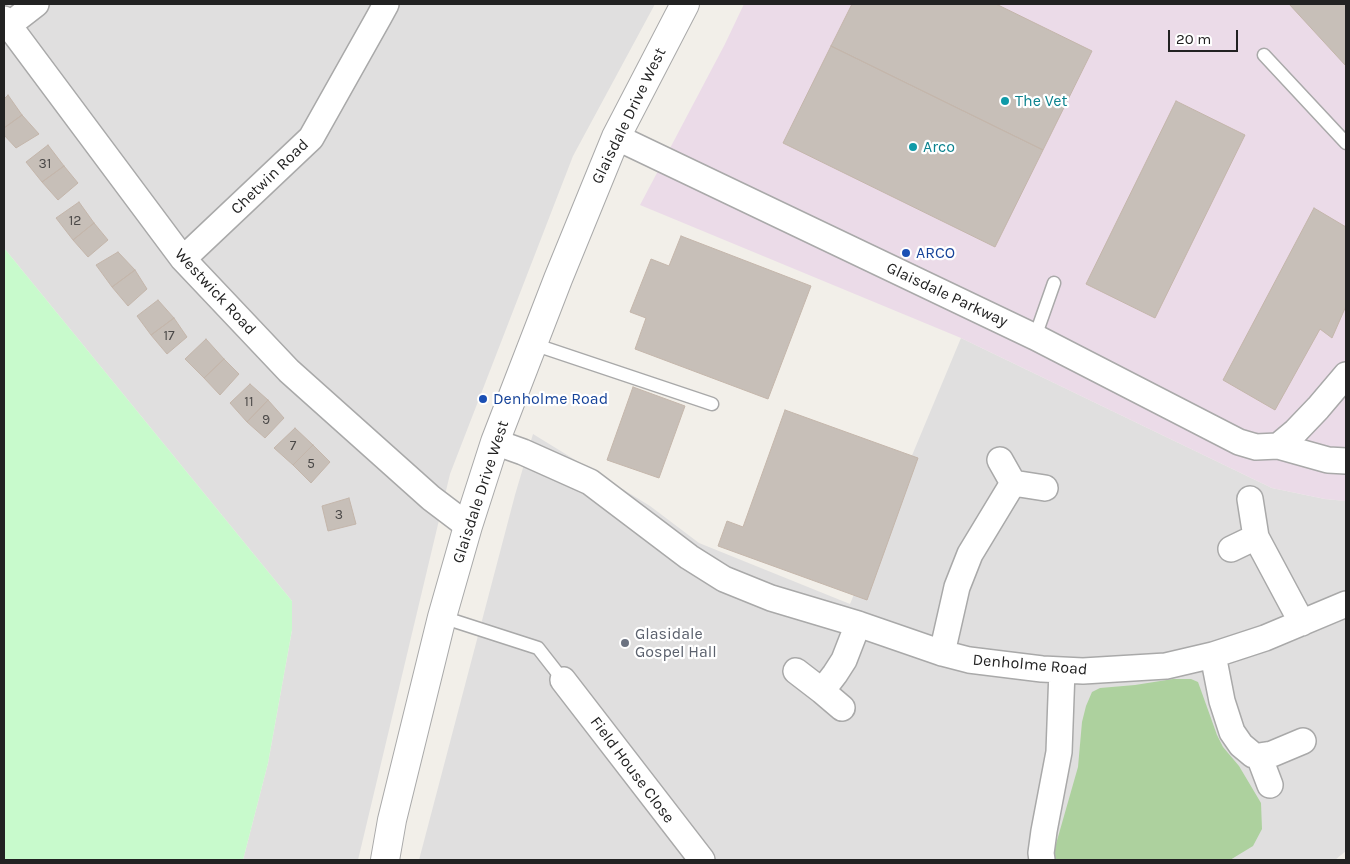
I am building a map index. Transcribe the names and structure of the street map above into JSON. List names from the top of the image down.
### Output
{
  "streets": {
    "street": [
      "Glaisdale Drive West",
      "Chetwin Road",
      "Westwick Road",
      "Glaisdale Parkway",
      "Denholme Road",
      "Field House Close"
    ]
  },
  "crossings": [
    ["Glaisdale Drive West", "Westwick Road"],
    ["Glaisdale Drive West", "Glaisdale Parkway"],
    ["Glaisdale Drive West", "Denholme Road"],
    ["Chetwin Road", "Westwick Road"]
  ],
  "places": [
    "The Vet",
    "Arco",
    "ARCO",
    "Denholme Road",
    "Glasidale Gospel Hall"
  ],
  "house_numbers": [
    "31",
    "12",
    "17",
    "11",
    "9",
    "7",
    "5",
    "3"
  ],
  "scale_bar": "20 m"
}
